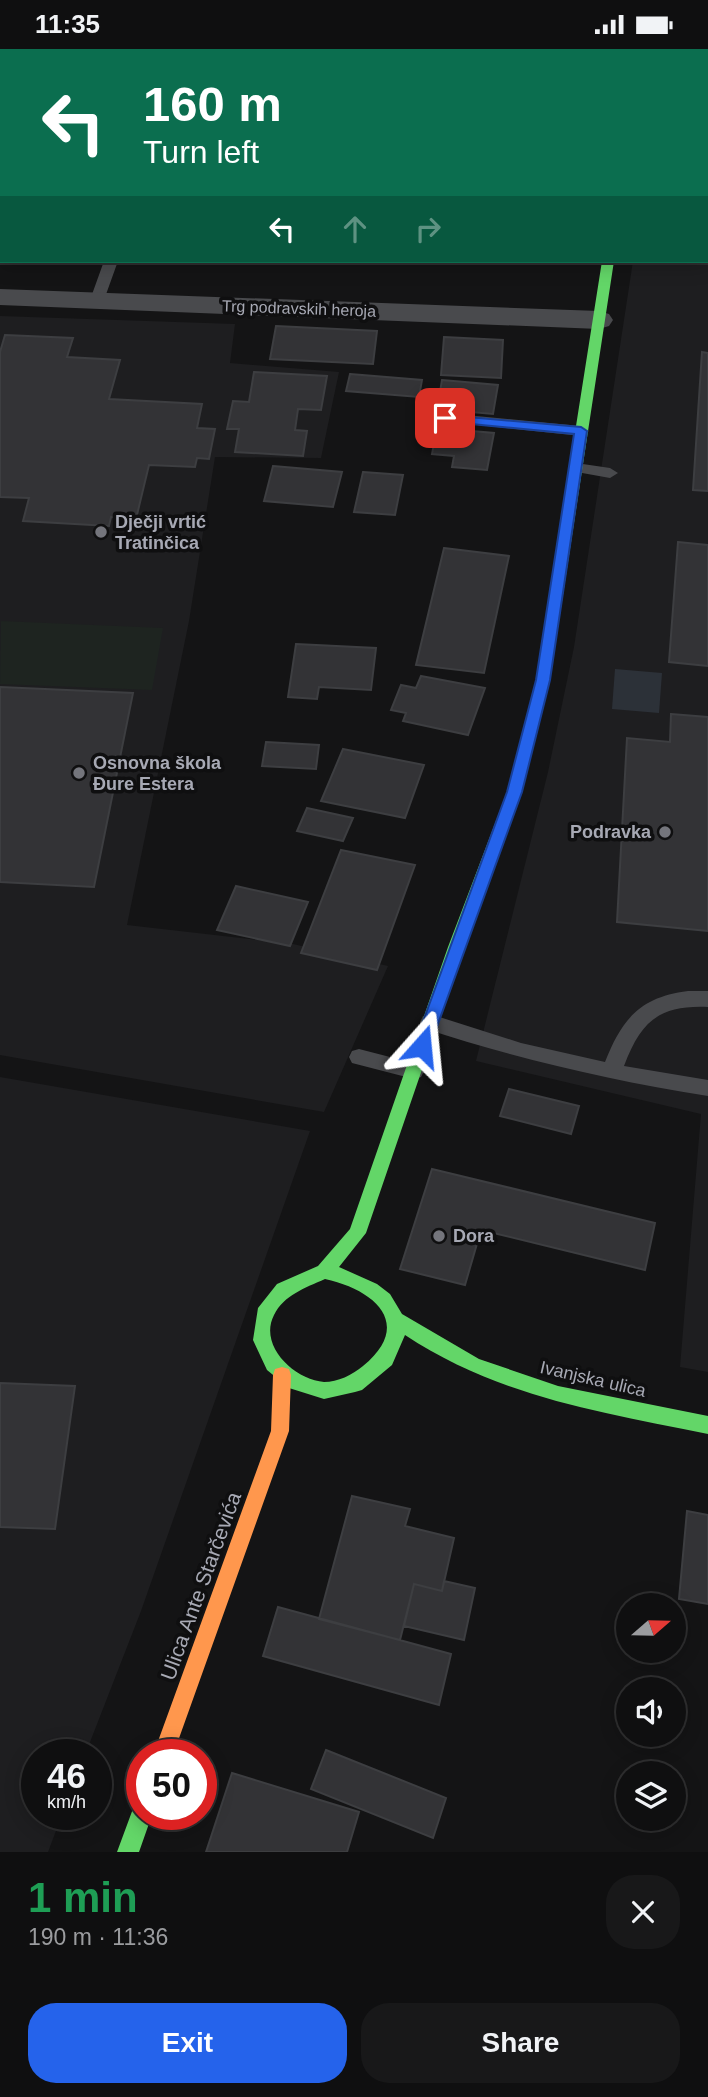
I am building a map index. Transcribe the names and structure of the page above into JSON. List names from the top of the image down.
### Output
{
  "streets": {
    "main road": ["Ivanjska ulica", "Ulica Ante Starčevića"],
    "street": ["Trg podravskih heroja"]
  },
  "places": [
    "Dječji vrtić Tratinčica",
    "Osnovna škola Đure Estera",
    "Podravka",
    "Dora"
  ],
  "north": "right",
  "page": {
    "status": "11:35",
    "turn": ["160 m", "Turn left"],
    "speed": "46 km/h",
    "limit": "50",
    "heading": ["1 min", "190 m · 11:36"],
    "buttons": ["Exit", "Share"]
  }
}
